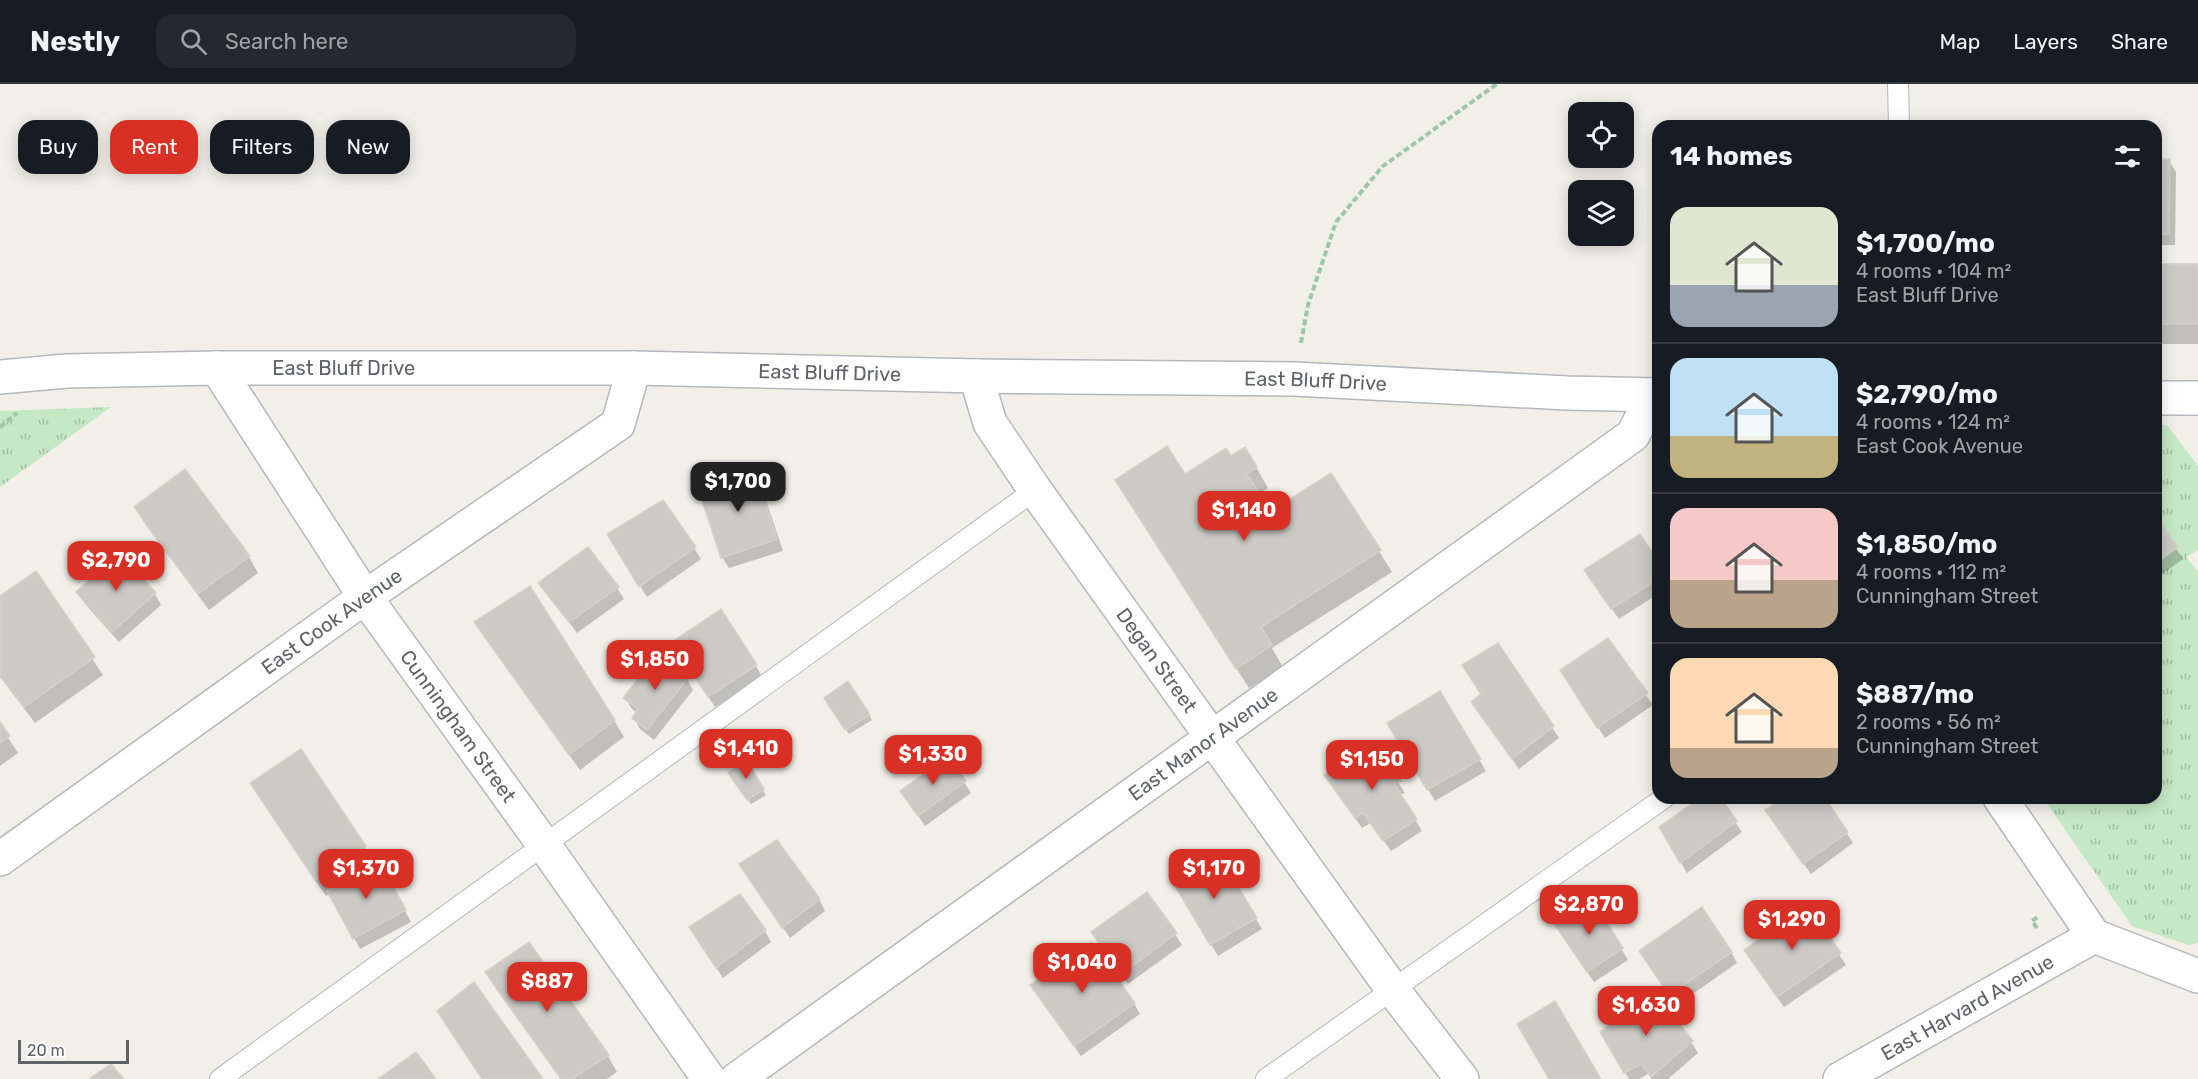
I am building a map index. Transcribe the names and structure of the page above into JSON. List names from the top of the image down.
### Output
{
  "streets": {
    "street": [
      "East Bluff Drive",
      "East Cook Avenue",
      "Degan Street",
      "Cunningham Street",
      "East Manor Avenue",
      "East Harvard Avenue"
    ]
  },
  "crossings": [
    ["East Bluff Drive", "East Cook Avenue"],
    ["East Bluff Drive", "Degan Street"],
    ["East Bluff Drive", "Cunningham Street"],
    ["East Cook Avenue", "Cunningham Street"],
    ["Degan Street", "East Manor Avenue"]
  ],
  "scale_bar": "20 m",
  "page": {
    "header": "Nestly",
    "search": "Search here",
    "nav": ["Map", "Layers", "Share"],
    "chip": [
      "Buy",
      "Rent",
      "Filters",
      "New"
    ],
    "heading": "14 homes",
    "list": [
      {
        "name": "$1,700/mo",
        "note": "4 rooms · 104 m² · East Bluff Drive"
      },
      {
        "name": "$2,790/mo",
        "note": "4 rooms · 124 m² · East Cook Avenue"
      },
      {
        "name": "$1,850/mo",
        "note": "4 rooms · 112 m² · Cunningham Street"
      },
      {
        "name": "$887/mo",
        "note": "2 rooms · 56 m² · Cunningham Street"
      }
    ],
    "price": [
      "$1,700",
      "$1,140",
      "$2,790",
      "$1,850",
      "$1,410",
      "$1,330",
      "$1,150",
      "$1,370",
      "$1,170",
      "$2,870",
      "$1,290",
      "$1,040",
      "$887",
      "$1,630"
    ],
    "scale": "20 m"
  }
}
